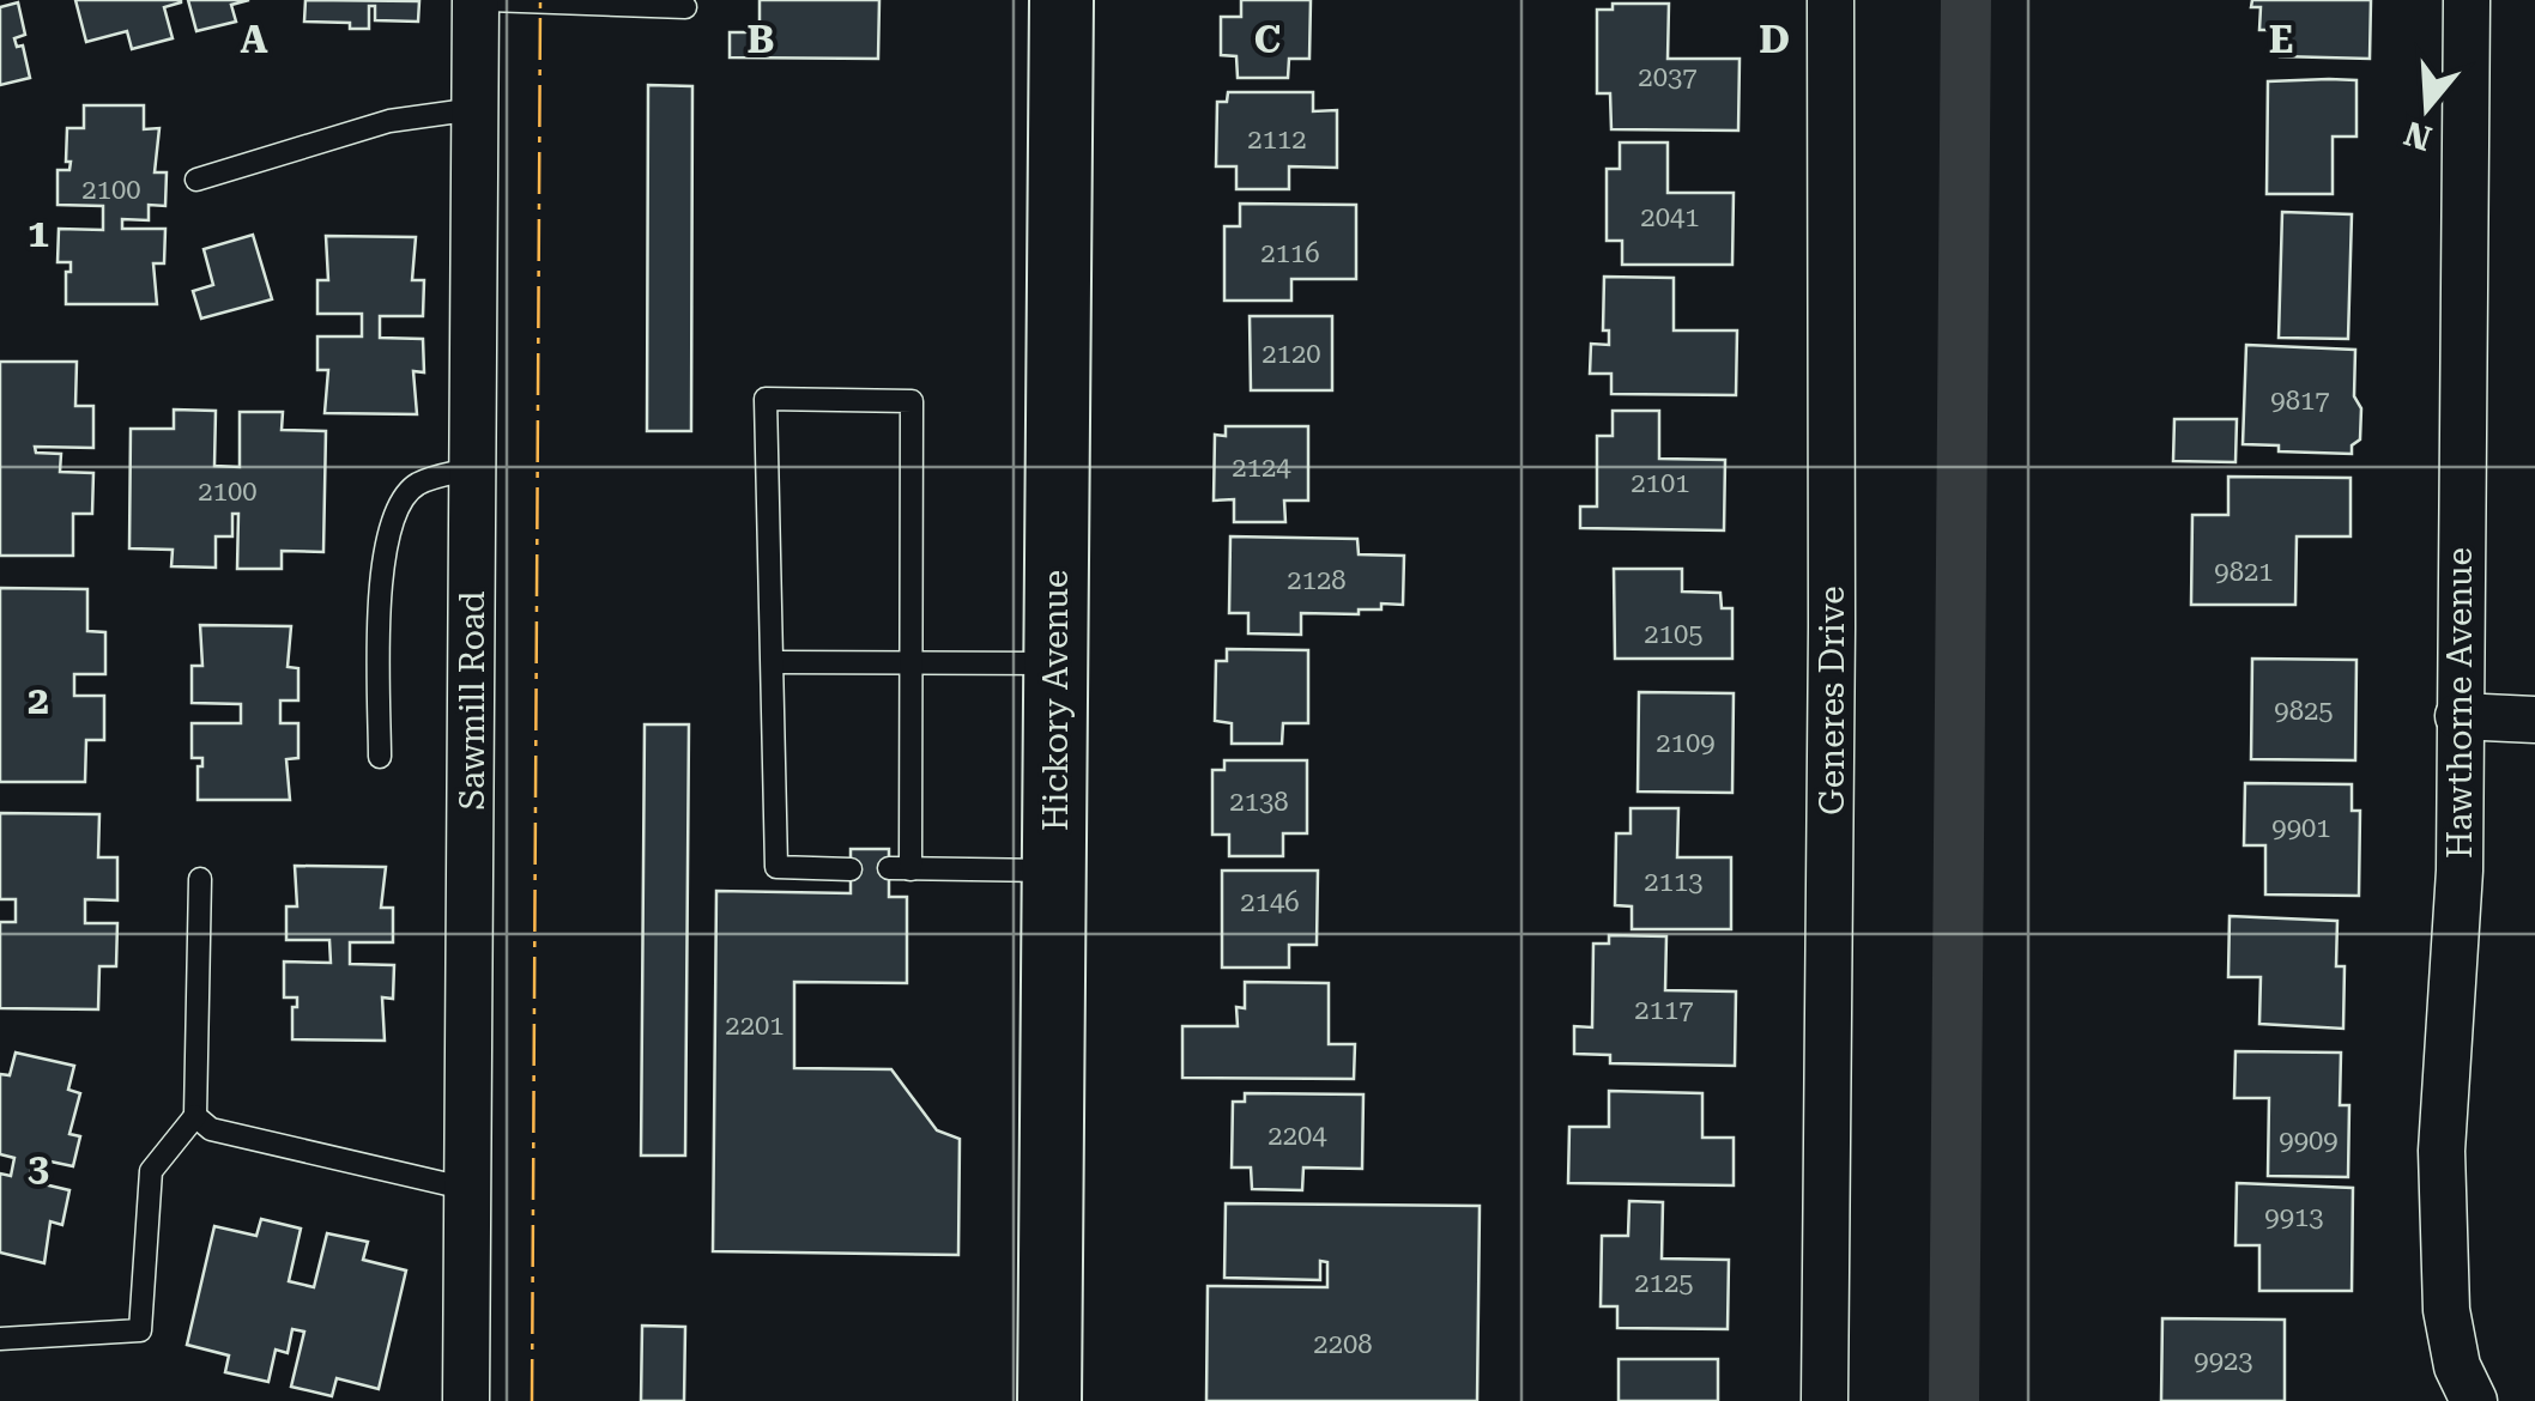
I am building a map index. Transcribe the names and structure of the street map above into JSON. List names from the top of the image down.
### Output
{
  "streets": {
    "street": [
      "Sawmill Road",
      "Hickory Avenue",
      "Generes Drive",
      "Hawthorne Avenue"
    ]
  },
  "house_numbers": [
    "2037",
    "2112",
    "2100",
    "2041",
    "2116",
    "2120",
    "9817",
    "2124",
    "2101",
    "2100",
    "9821",
    "2128",
    "2105",
    "9825",
    "2109",
    "2138",
    "9901",
    "2113",
    "2146",
    "2117",
    "2201",
    "2204",
    "9909",
    "9913",
    "2125",
    "2208",
    "9923"
  ],
  "north": "bottom",
  "grid": {
    "columns": [
      "A",
      "B",
      "C",
      "D",
      "E"
    ],
    "rows": ["1", "2", "3"]
  }
}
